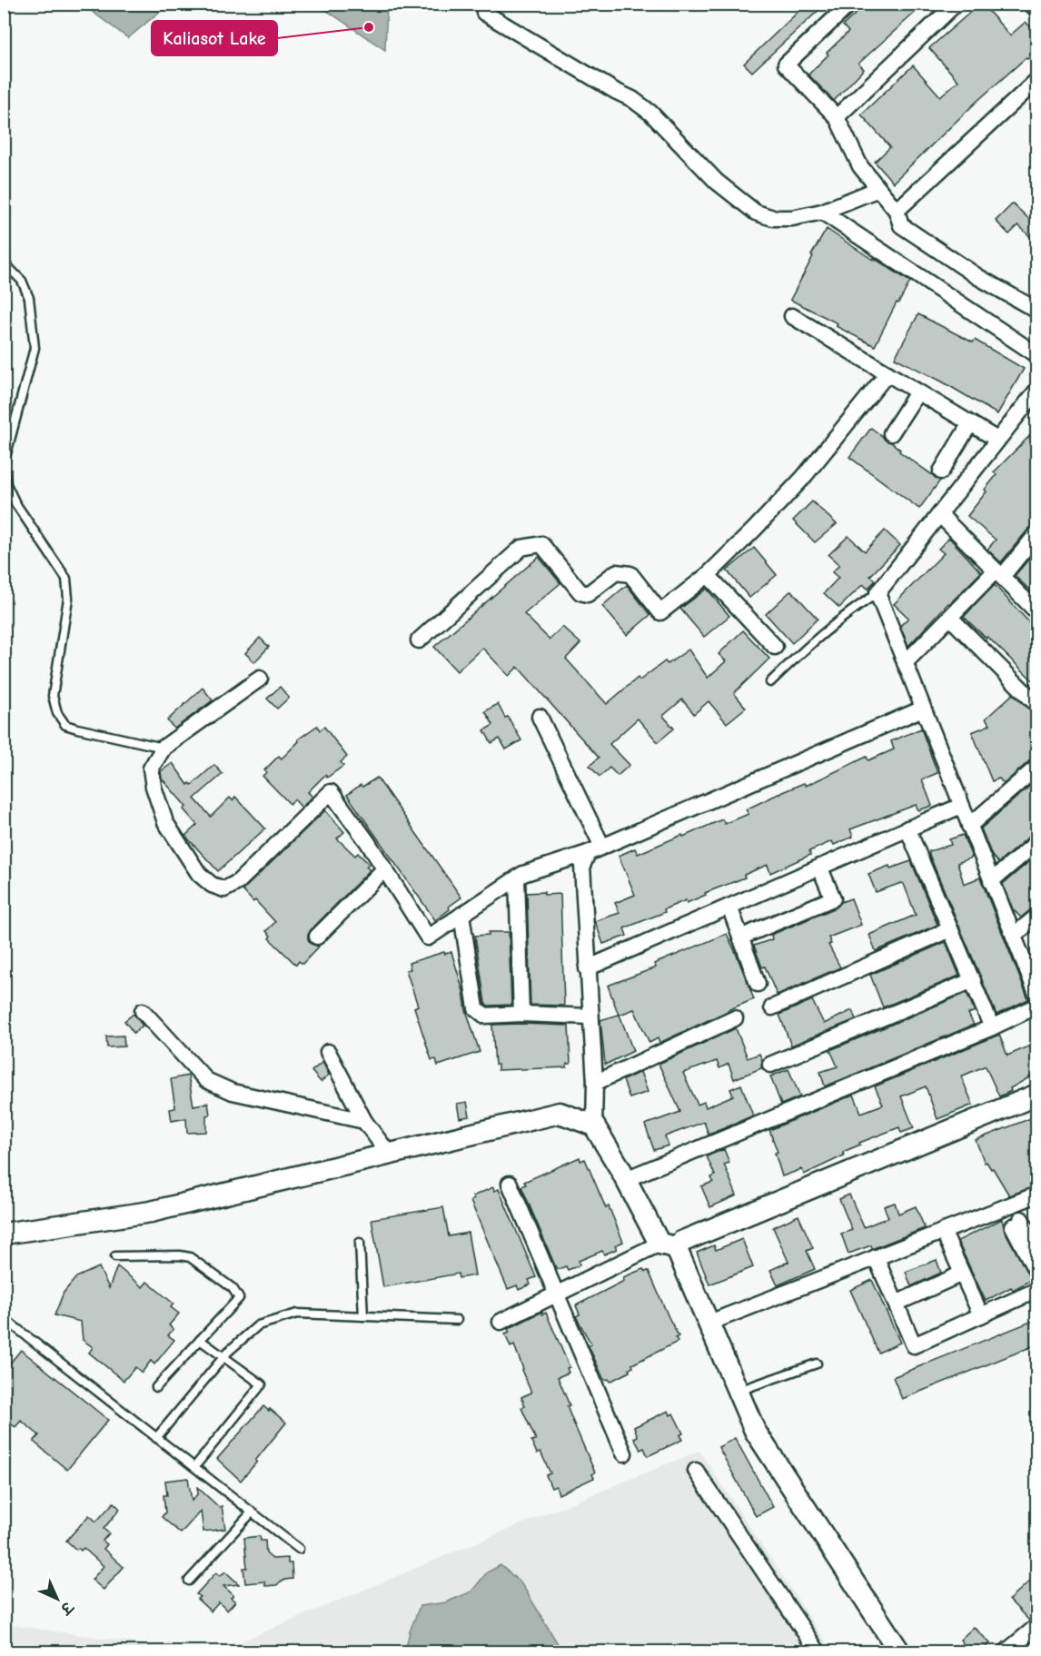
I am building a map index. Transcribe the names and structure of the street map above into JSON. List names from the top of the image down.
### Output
{
  "places": ["Kaliasot Lake"],
  "north": "bottom right"
}
